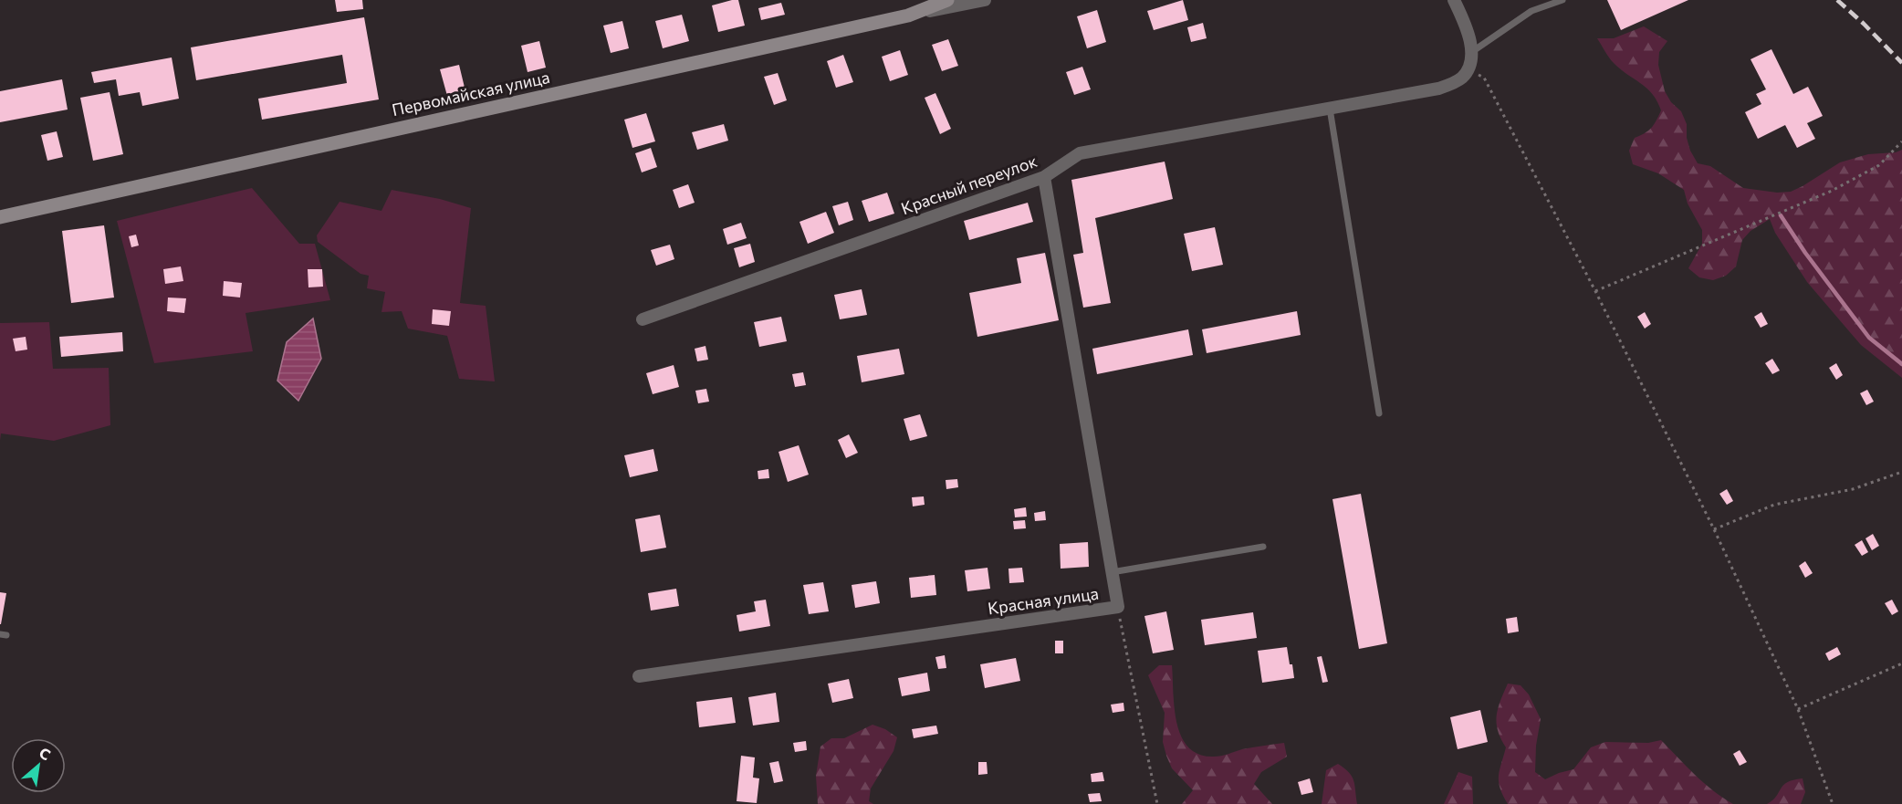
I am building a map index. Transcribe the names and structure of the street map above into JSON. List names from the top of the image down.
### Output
{
  "streets": {
    "street": ["Первомайская улица", "Красный переулок", "Красная улица"]
  },
  "crossings": [
    ["Красный переулок", "Красная улица"]
  ],
  "north": "top right"
}
